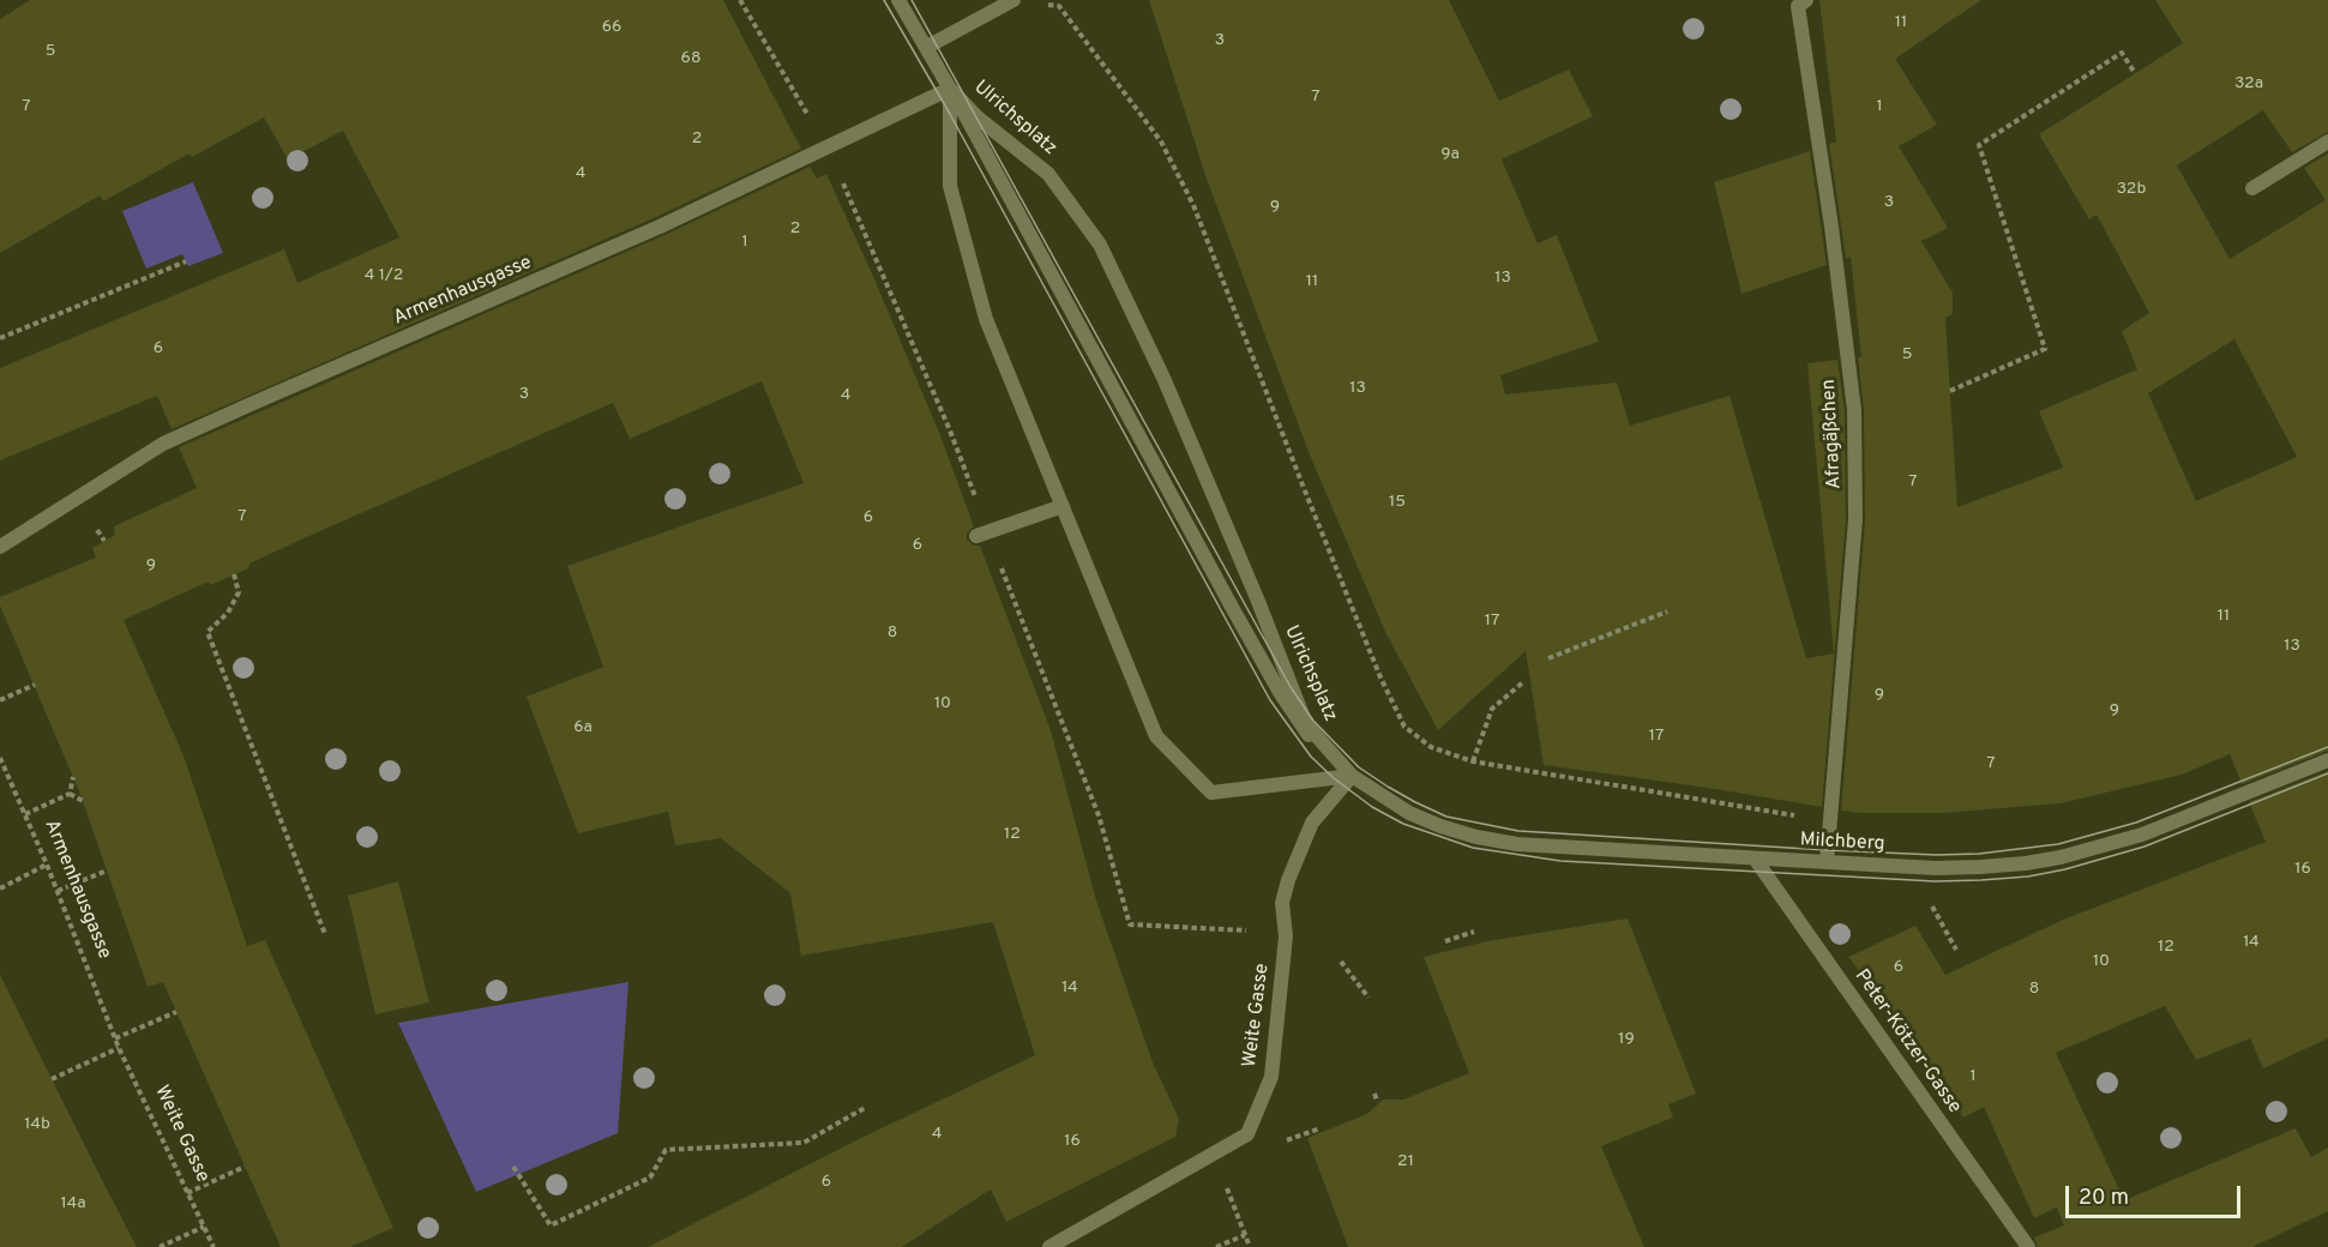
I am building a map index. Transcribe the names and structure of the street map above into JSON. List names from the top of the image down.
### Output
{
  "streets": {
    "street": [
      "Ulrichsplatz",
      "Armenhausgasse",
      "Afragäßchen",
      "Milchberg",
      "Weite Gasse",
      "Peter-Kötzer-Gasse"
    ]
  },
  "crossings": [
    ["Ulrichsplatz", "Armenhausgasse"],
    ["Ulrichsplatz", "Milchberg"],
    ["Ulrichsplatz", "Weite Gasse"],
    ["Armenhausgasse", "Weite Gasse"],
    ["Afragäßchen", "Milchberg"],
    ["Milchberg", "Weite Gasse"],
    ["Milchberg", "Peter-Kötzer-Gasse"]
  ],
  "house_numbers": [
    "11",
    "66",
    "3",
    "5",
    "68",
    "32a",
    "7",
    "7",
    "1",
    "2",
    "9a",
    "4",
    "32b",
    "3",
    "9",
    "2",
    "1",
    "4 1/2",
    "13",
    "11",
    "6",
    "5",
    "13",
    "3",
    "4",
    "7",
    "15",
    "7",
    "6",
    "6",
    "9",
    "11",
    "17",
    "8",
    "13",
    "9",
    "10",
    "9",
    "6a",
    "17",
    "7",
    "12",
    "16",
    "14",
    "12",
    "10",
    "6",
    "14",
    "8",
    "19",
    "1",
    "14b",
    "4",
    "16",
    "21",
    "6",
    "14a"
  ],
  "scale_bar": "20 m"
}
